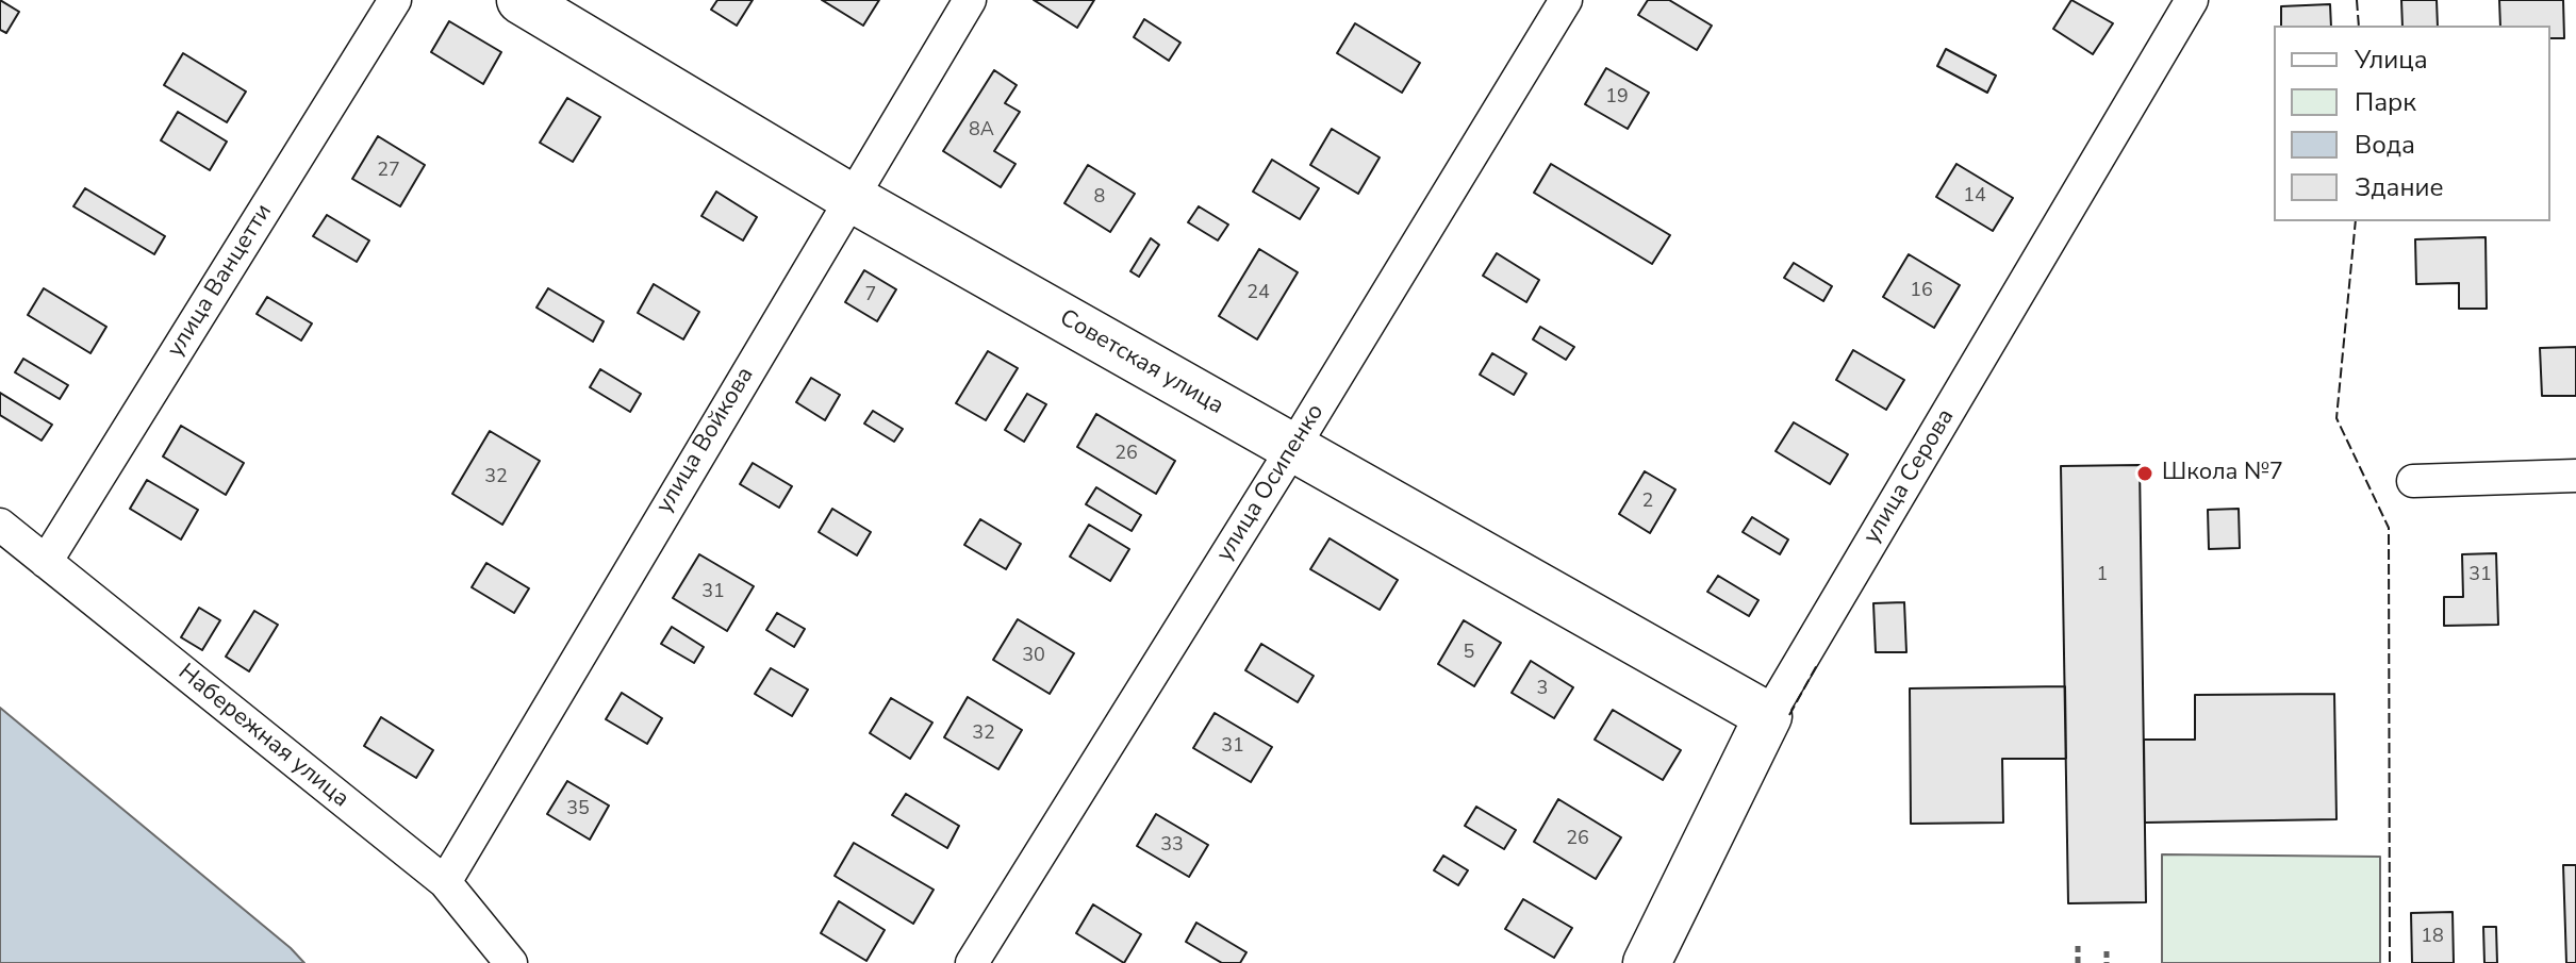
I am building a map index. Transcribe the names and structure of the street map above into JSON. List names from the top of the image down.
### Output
{
  "streets": {
    "street": [
      "улица Ванцетти",
      "Советская улица",
      "улица Войкова",
      "улица Серова",
      "улица Осипенко",
      "Набережная улица"
    ]
  },
  "crossings": [
    ["улица Ванцетти", "Набережная улица"],
    ["Советская улица", "улица Войкова"],
    ["Советская улица", "улица Серова"],
    ["Советская улица", "улица Осипенко"],
    ["улица Войкова", "Набережная улица"]
  ],
  "places": ["Школа №7"],
  "house_numbers": [
    "19",
    "8А",
    "27",
    "14",
    "8",
    "16",
    "24",
    "7",
    "26",
    "32",
    "2",
    "1",
    "31",
    "31",
    "5",
    "30",
    "3",
    "32",
    "31",
    "35",
    "26",
    "33",
    "18"
  ],
  "legend": [
    "Улица",
    "Парк",
    "Вода",
    "Здание"
  ]
}
